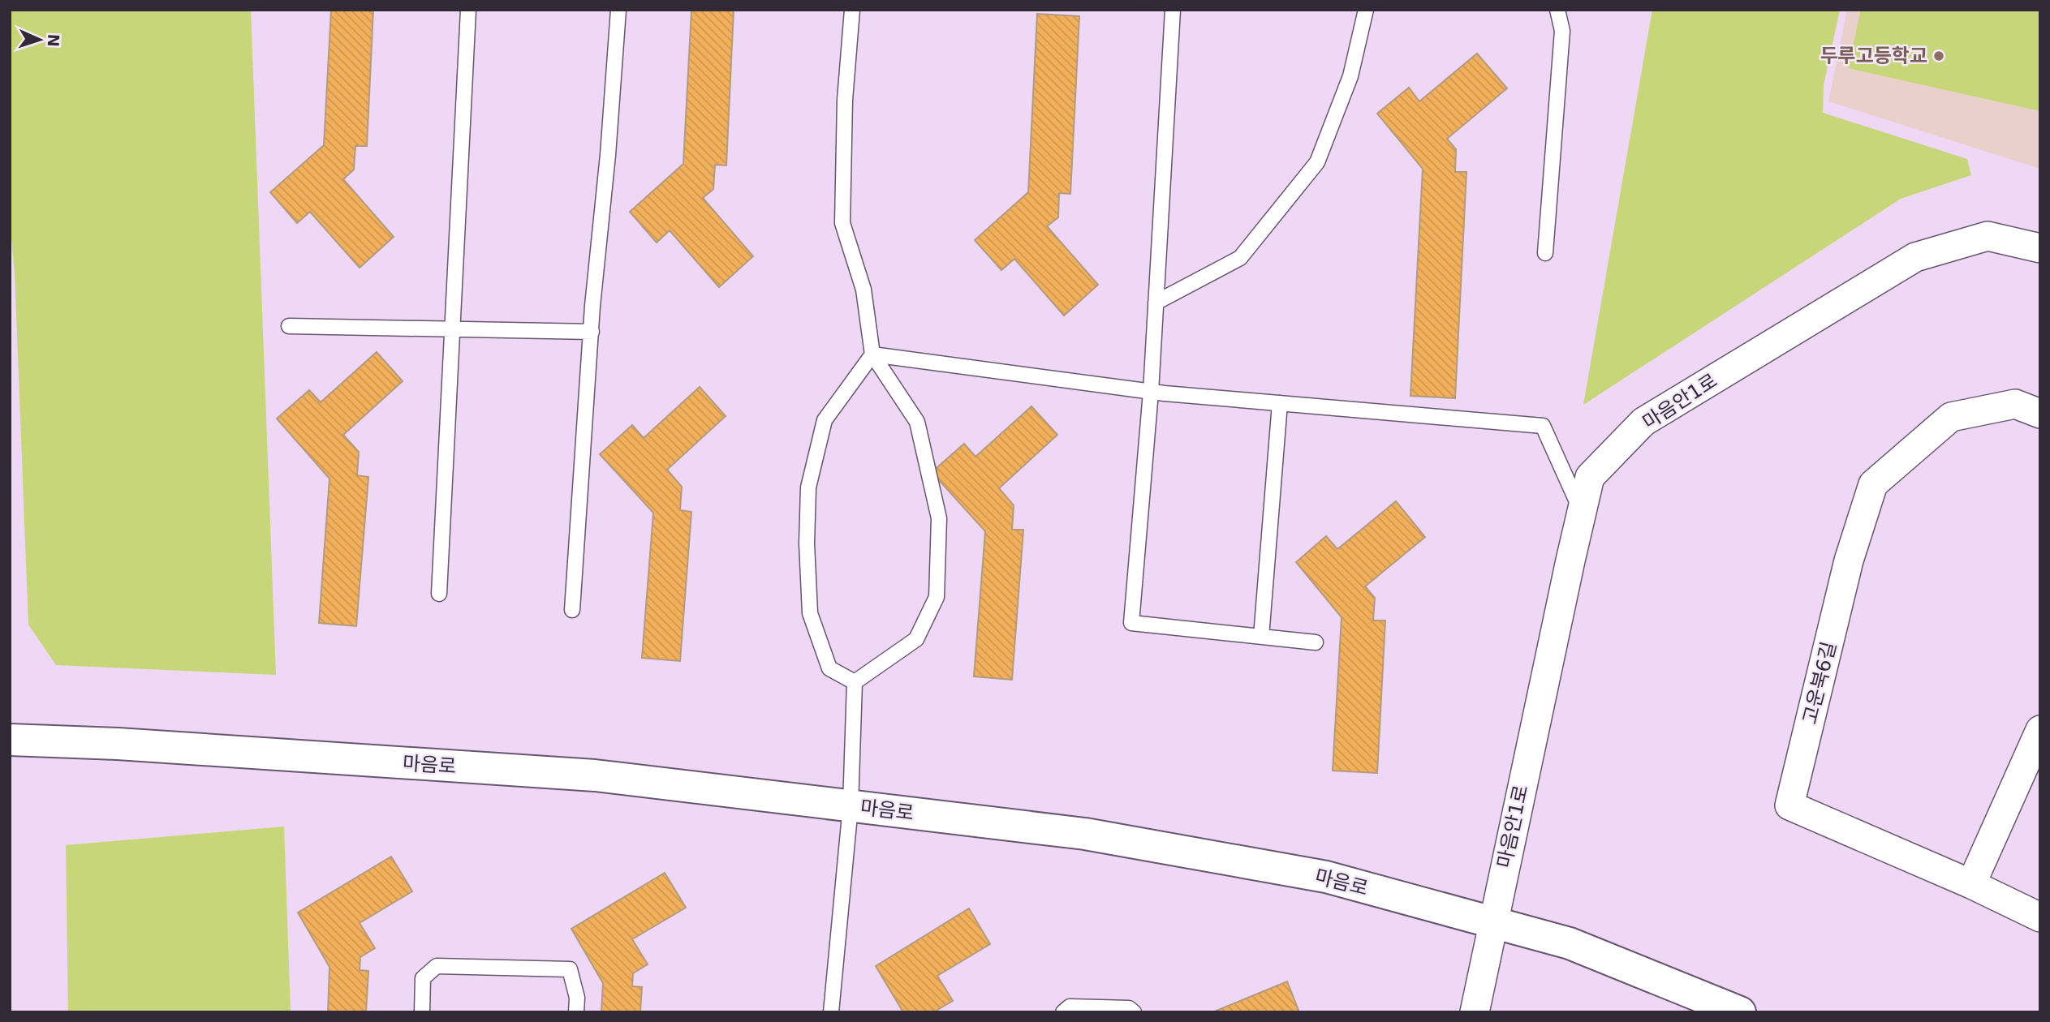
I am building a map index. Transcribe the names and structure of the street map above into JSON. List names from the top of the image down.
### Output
{
  "streets": {
    "street": ["마음안1로", "고운북6길", "마음로"]
  },
  "crossings": [
    ["마음안1로", "마음로"]
  ],
  "places": ["두루고등학교"],
  "north": "right"
}
